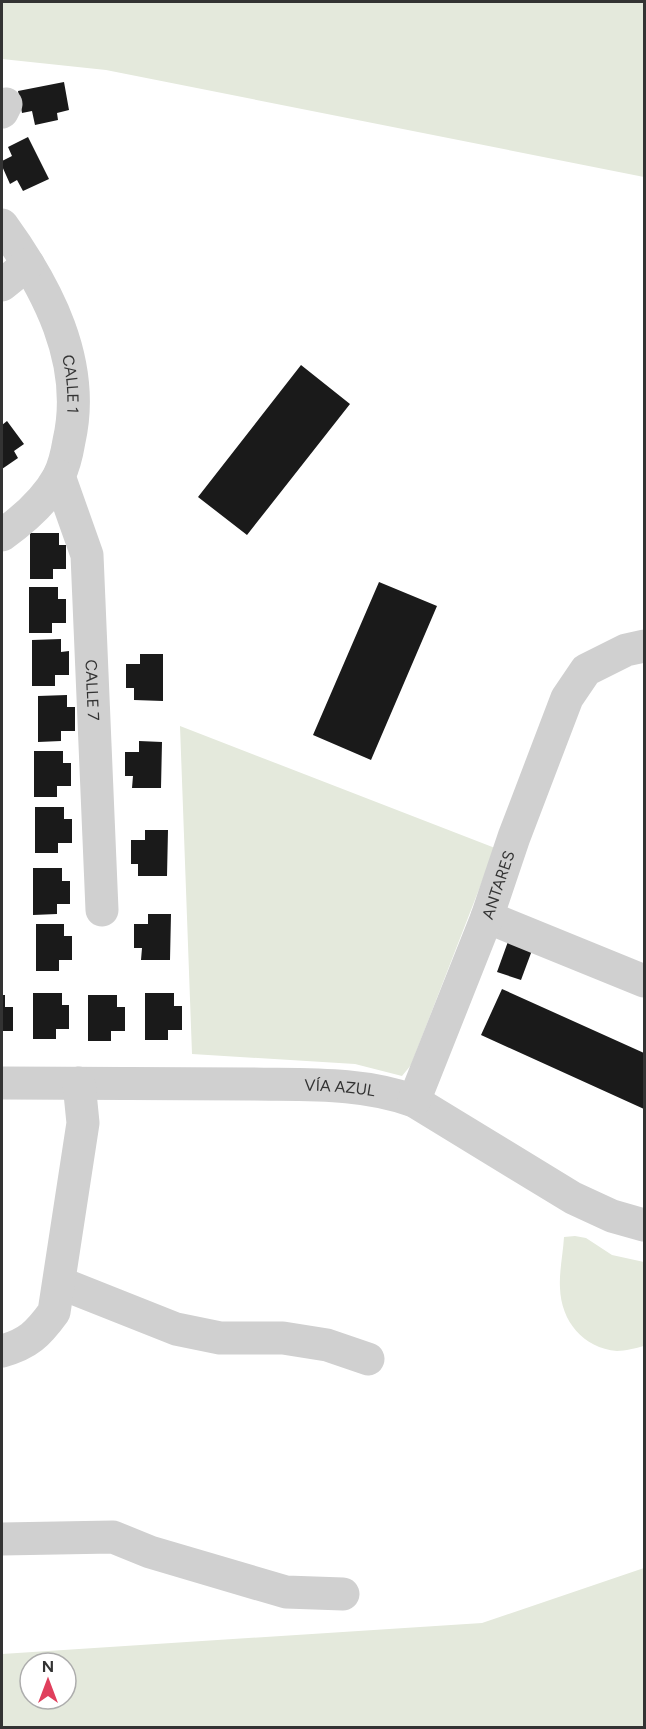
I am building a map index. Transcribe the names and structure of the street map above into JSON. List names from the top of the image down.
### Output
{
  "streets": {
    "street": [
      "CALLE 1",
      "CALLE 7",
      "ANTARES",
      "VÍA AZUL"
    ]
  },
  "crossings": [
    ["CALLE 1", "CALLE 7"],
    ["ANTARES", "VÍA AZUL"]
  ],
  "north": "top"
}
